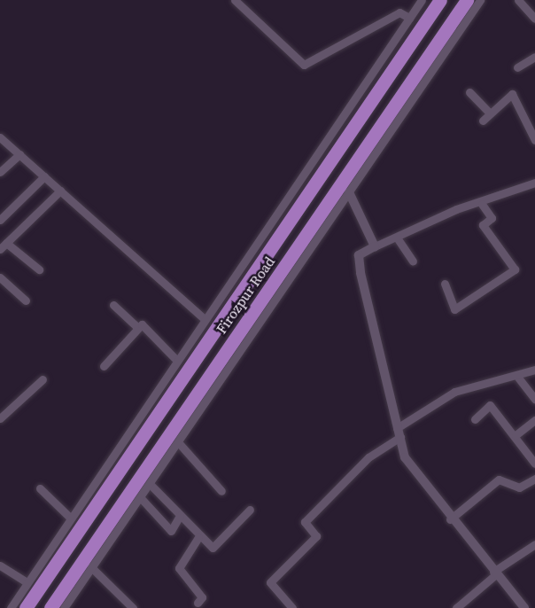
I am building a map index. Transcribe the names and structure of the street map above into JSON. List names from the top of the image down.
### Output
{
  "streets": {
    "highway": ["Firozpur Road"]
  }
}
